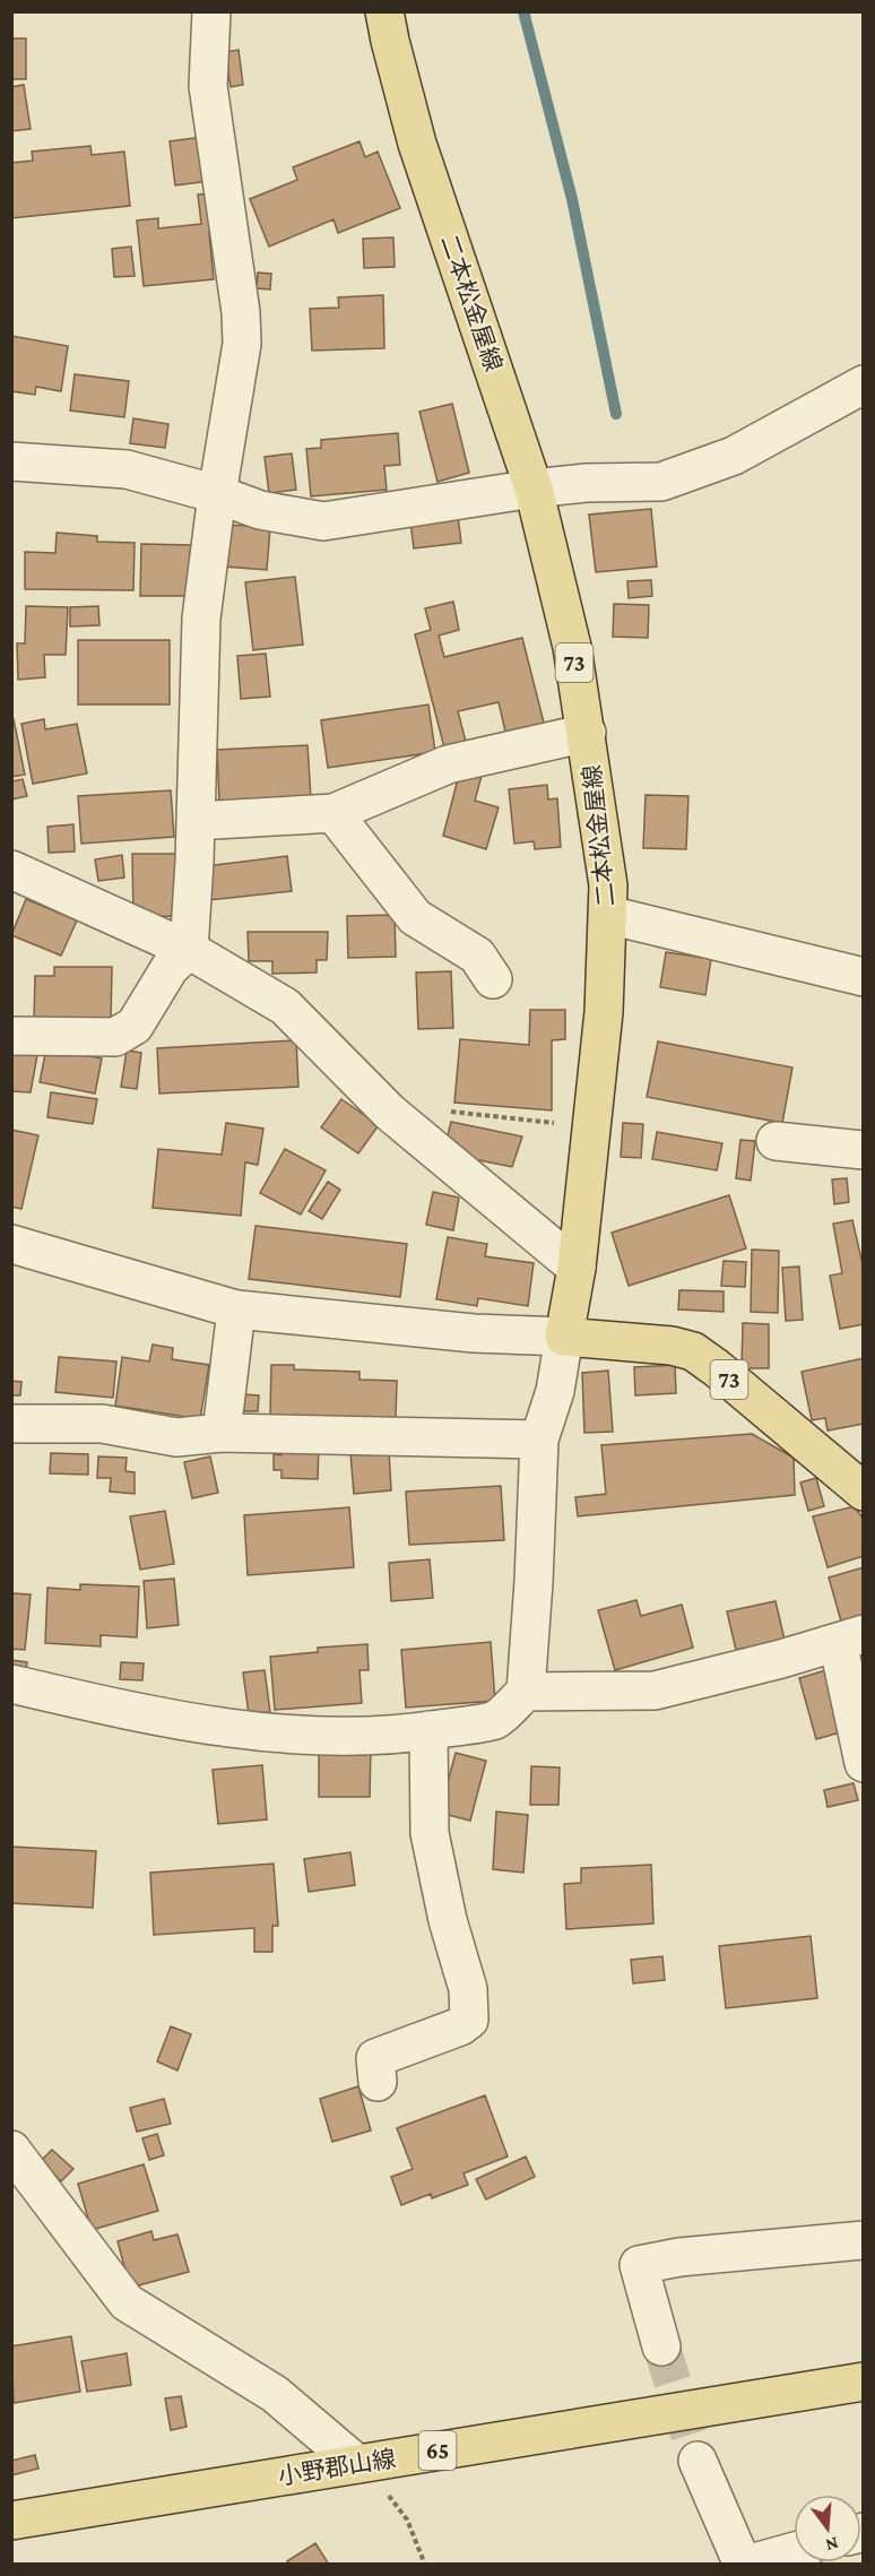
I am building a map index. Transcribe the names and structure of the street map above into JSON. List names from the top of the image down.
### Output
{
  "streets": {
    "main road": [
      "二本松金屋線",
      "73",
      "65",
      "小野郡山線"
    ]
  },
  "crossings": [
    ["二本松金屋線", "73"]
  ],
  "north": "bottom"
}
